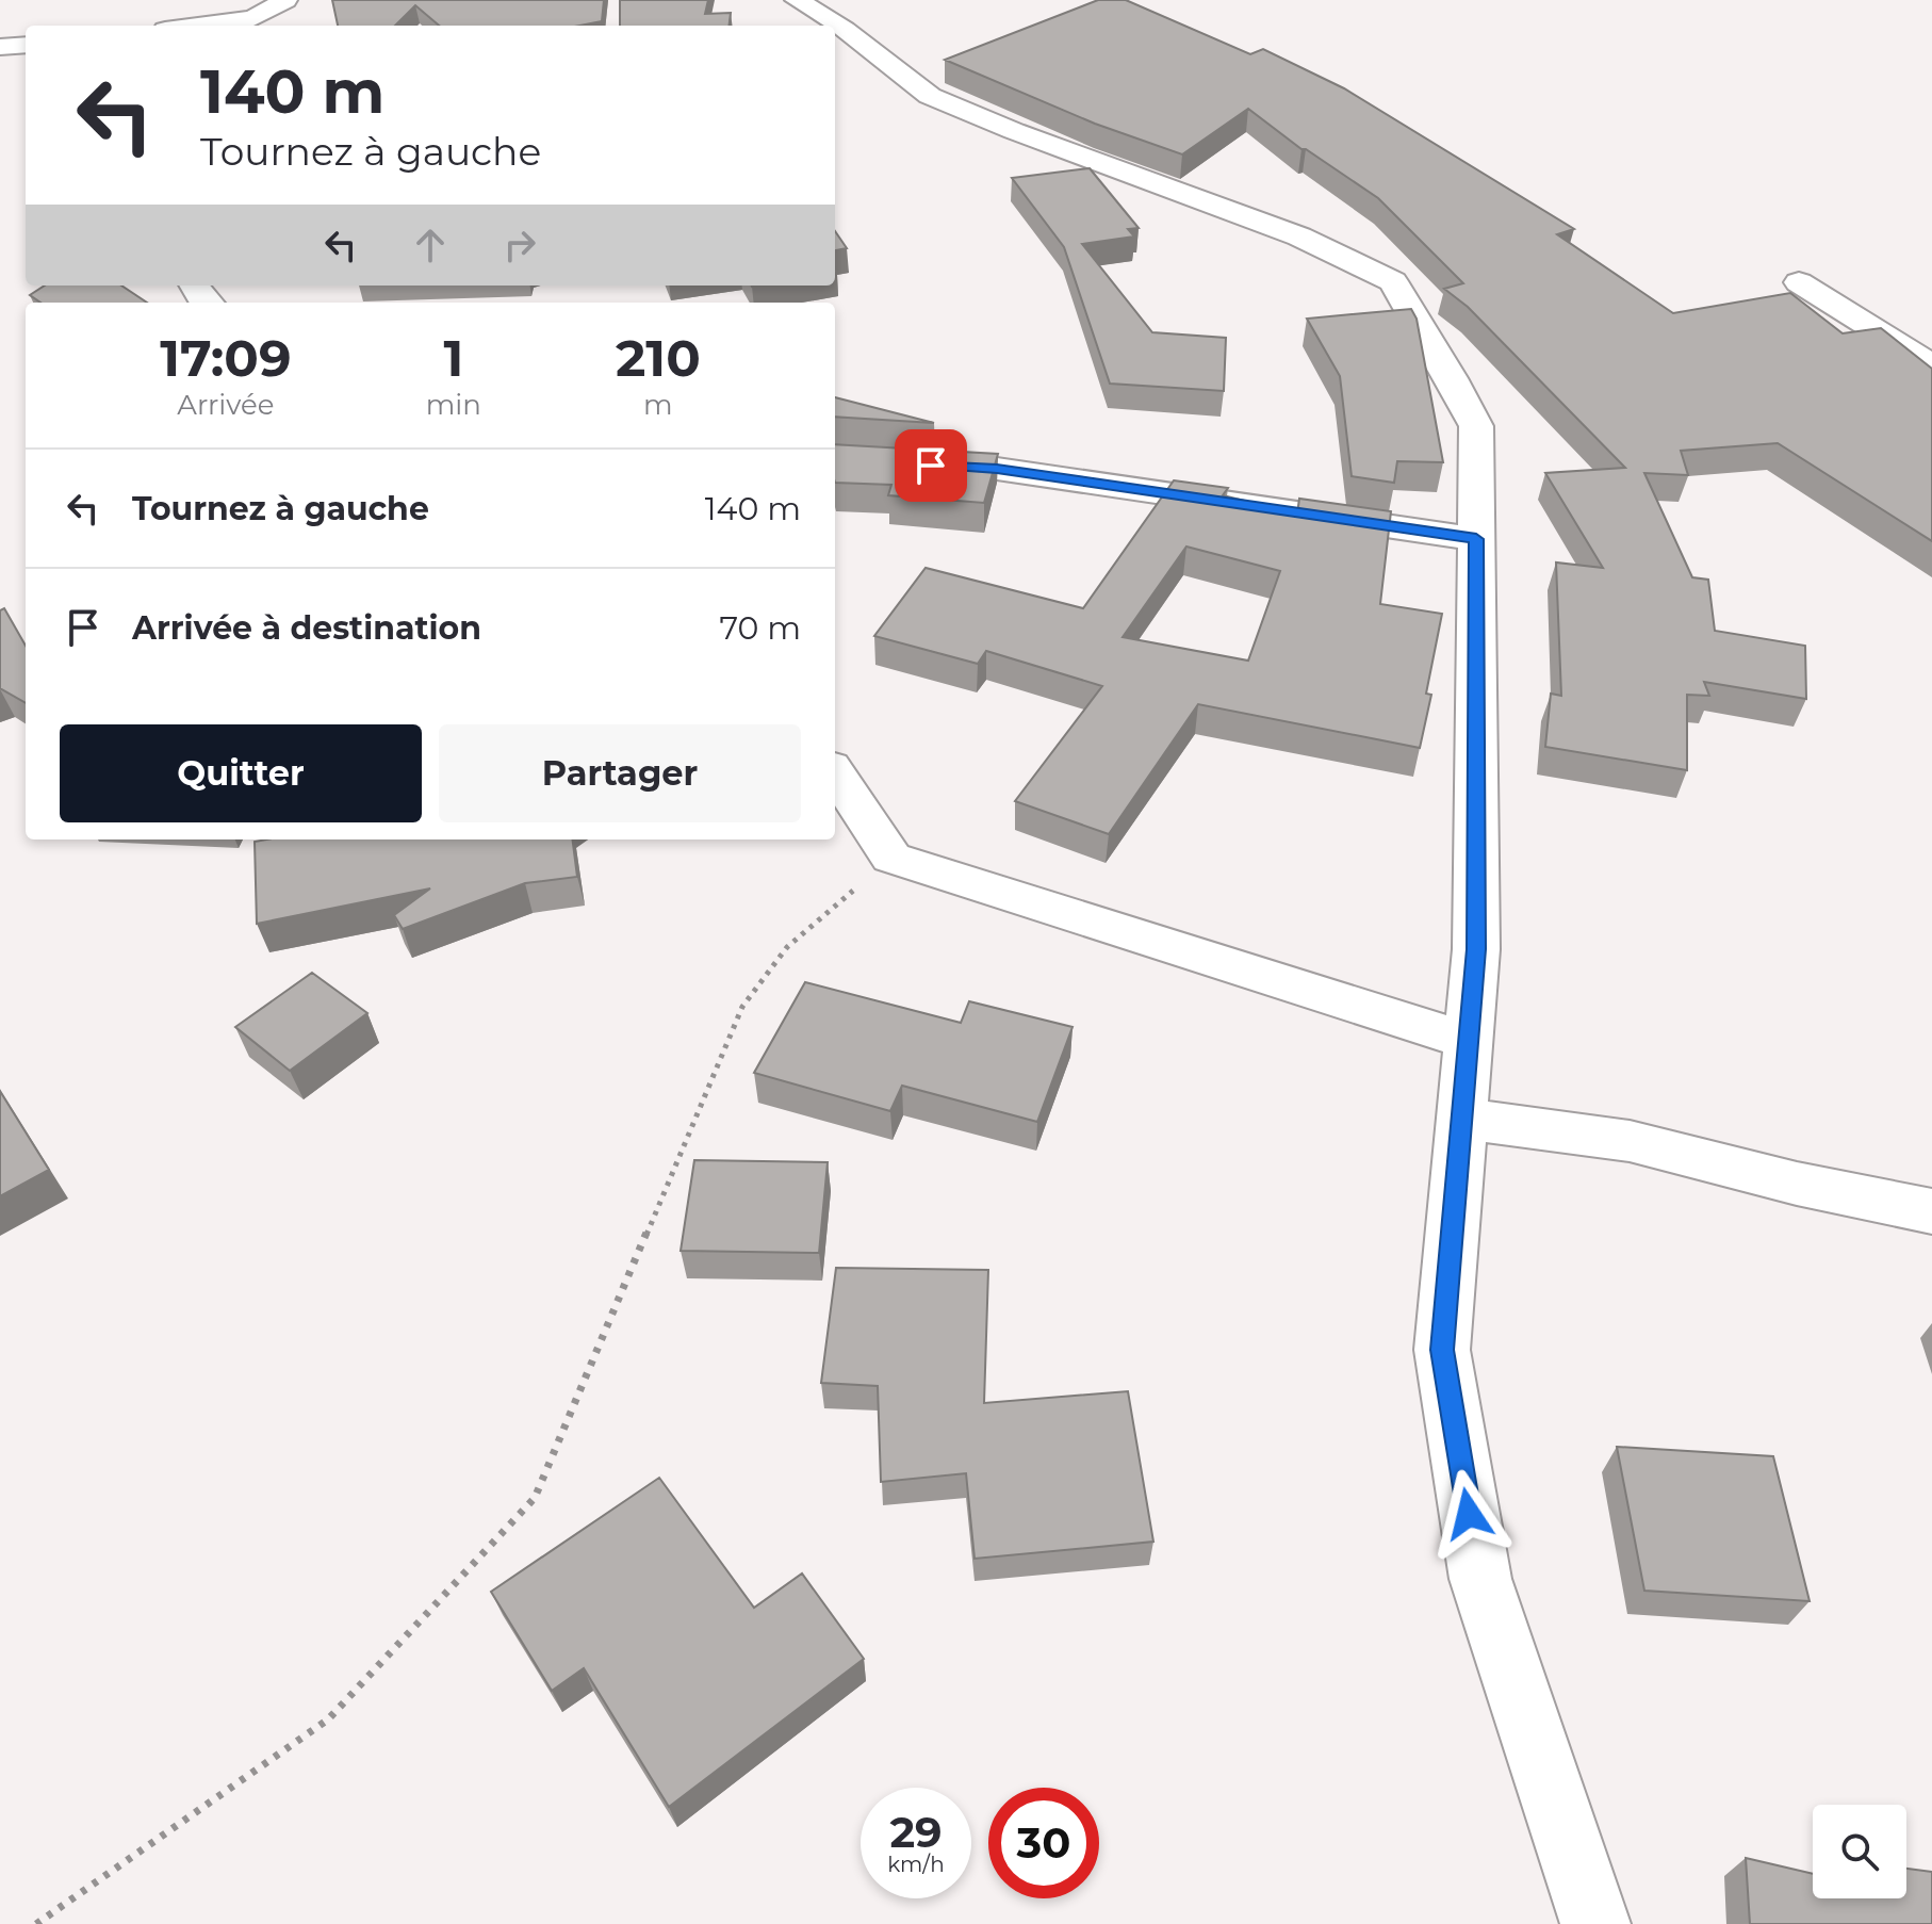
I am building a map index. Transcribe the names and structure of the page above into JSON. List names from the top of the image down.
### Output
{
  "page": {
    "turn": ["140 m", "Tournez à gauche"],
    "eta": [
      "17:09",
      "Arrivée",
      "1",
      "min",
      "210",
      "m"
    ],
    "list": [
      {
        "name": "Tournez à gauche",
        "value": "140 m"
      },
      {
        "name": "Arrivée à destination",
        "value": "70 m"
      }
    ],
    "buttons": ["Quitter", "Partager"],
    "speed": "29 km/h",
    "limit": "30"
  }
}
